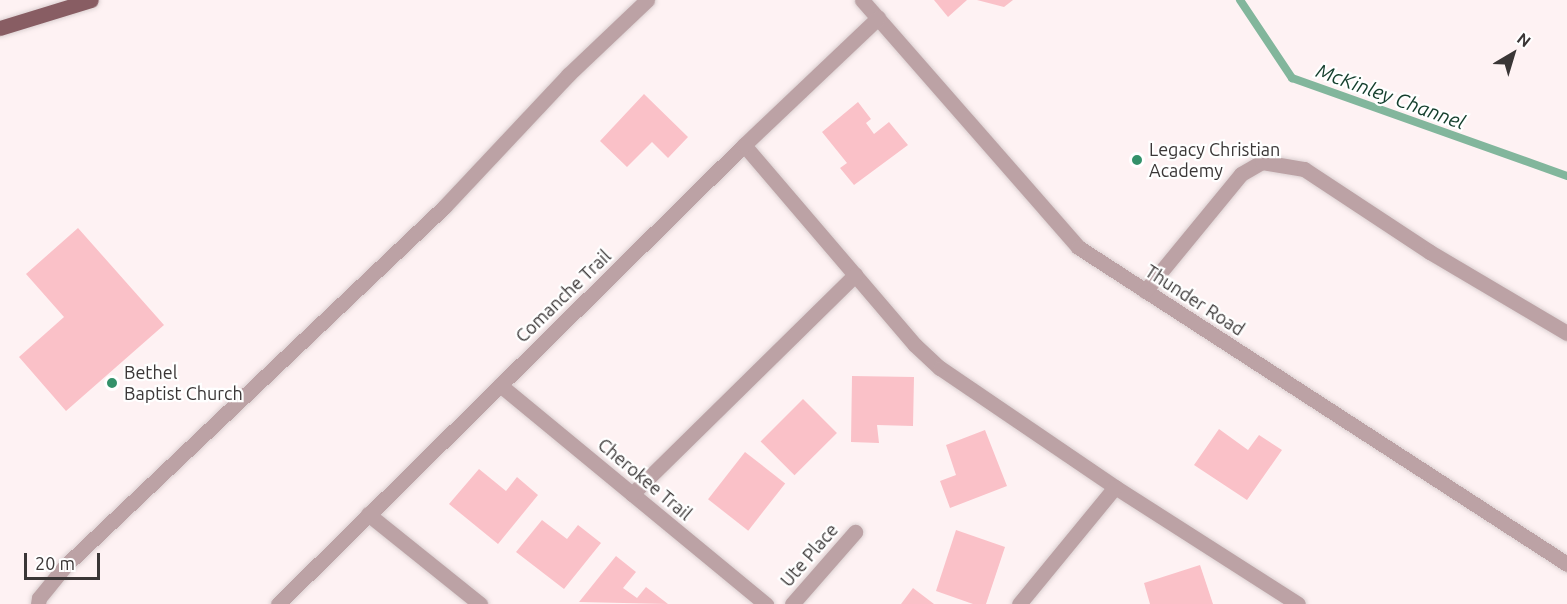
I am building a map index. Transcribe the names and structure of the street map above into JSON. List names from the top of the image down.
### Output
{
  "streets": {
    "street": [
      "Comanche Trail",
      "Thunder Road",
      "Cherokee Trail",
      "Ute Place"
    ]
  },
  "crossings": [
    ["Comanche Trail", "Thunder Road"],
    ["Comanche Trail", "Cherokee Trail"]
  ],
  "water": ["McKinley Channel"],
  "places": ["Legacy Christian Academy", "Bethel Baptist Church"],
  "scale_bar": "20 m",
  "north": "top right"
}
